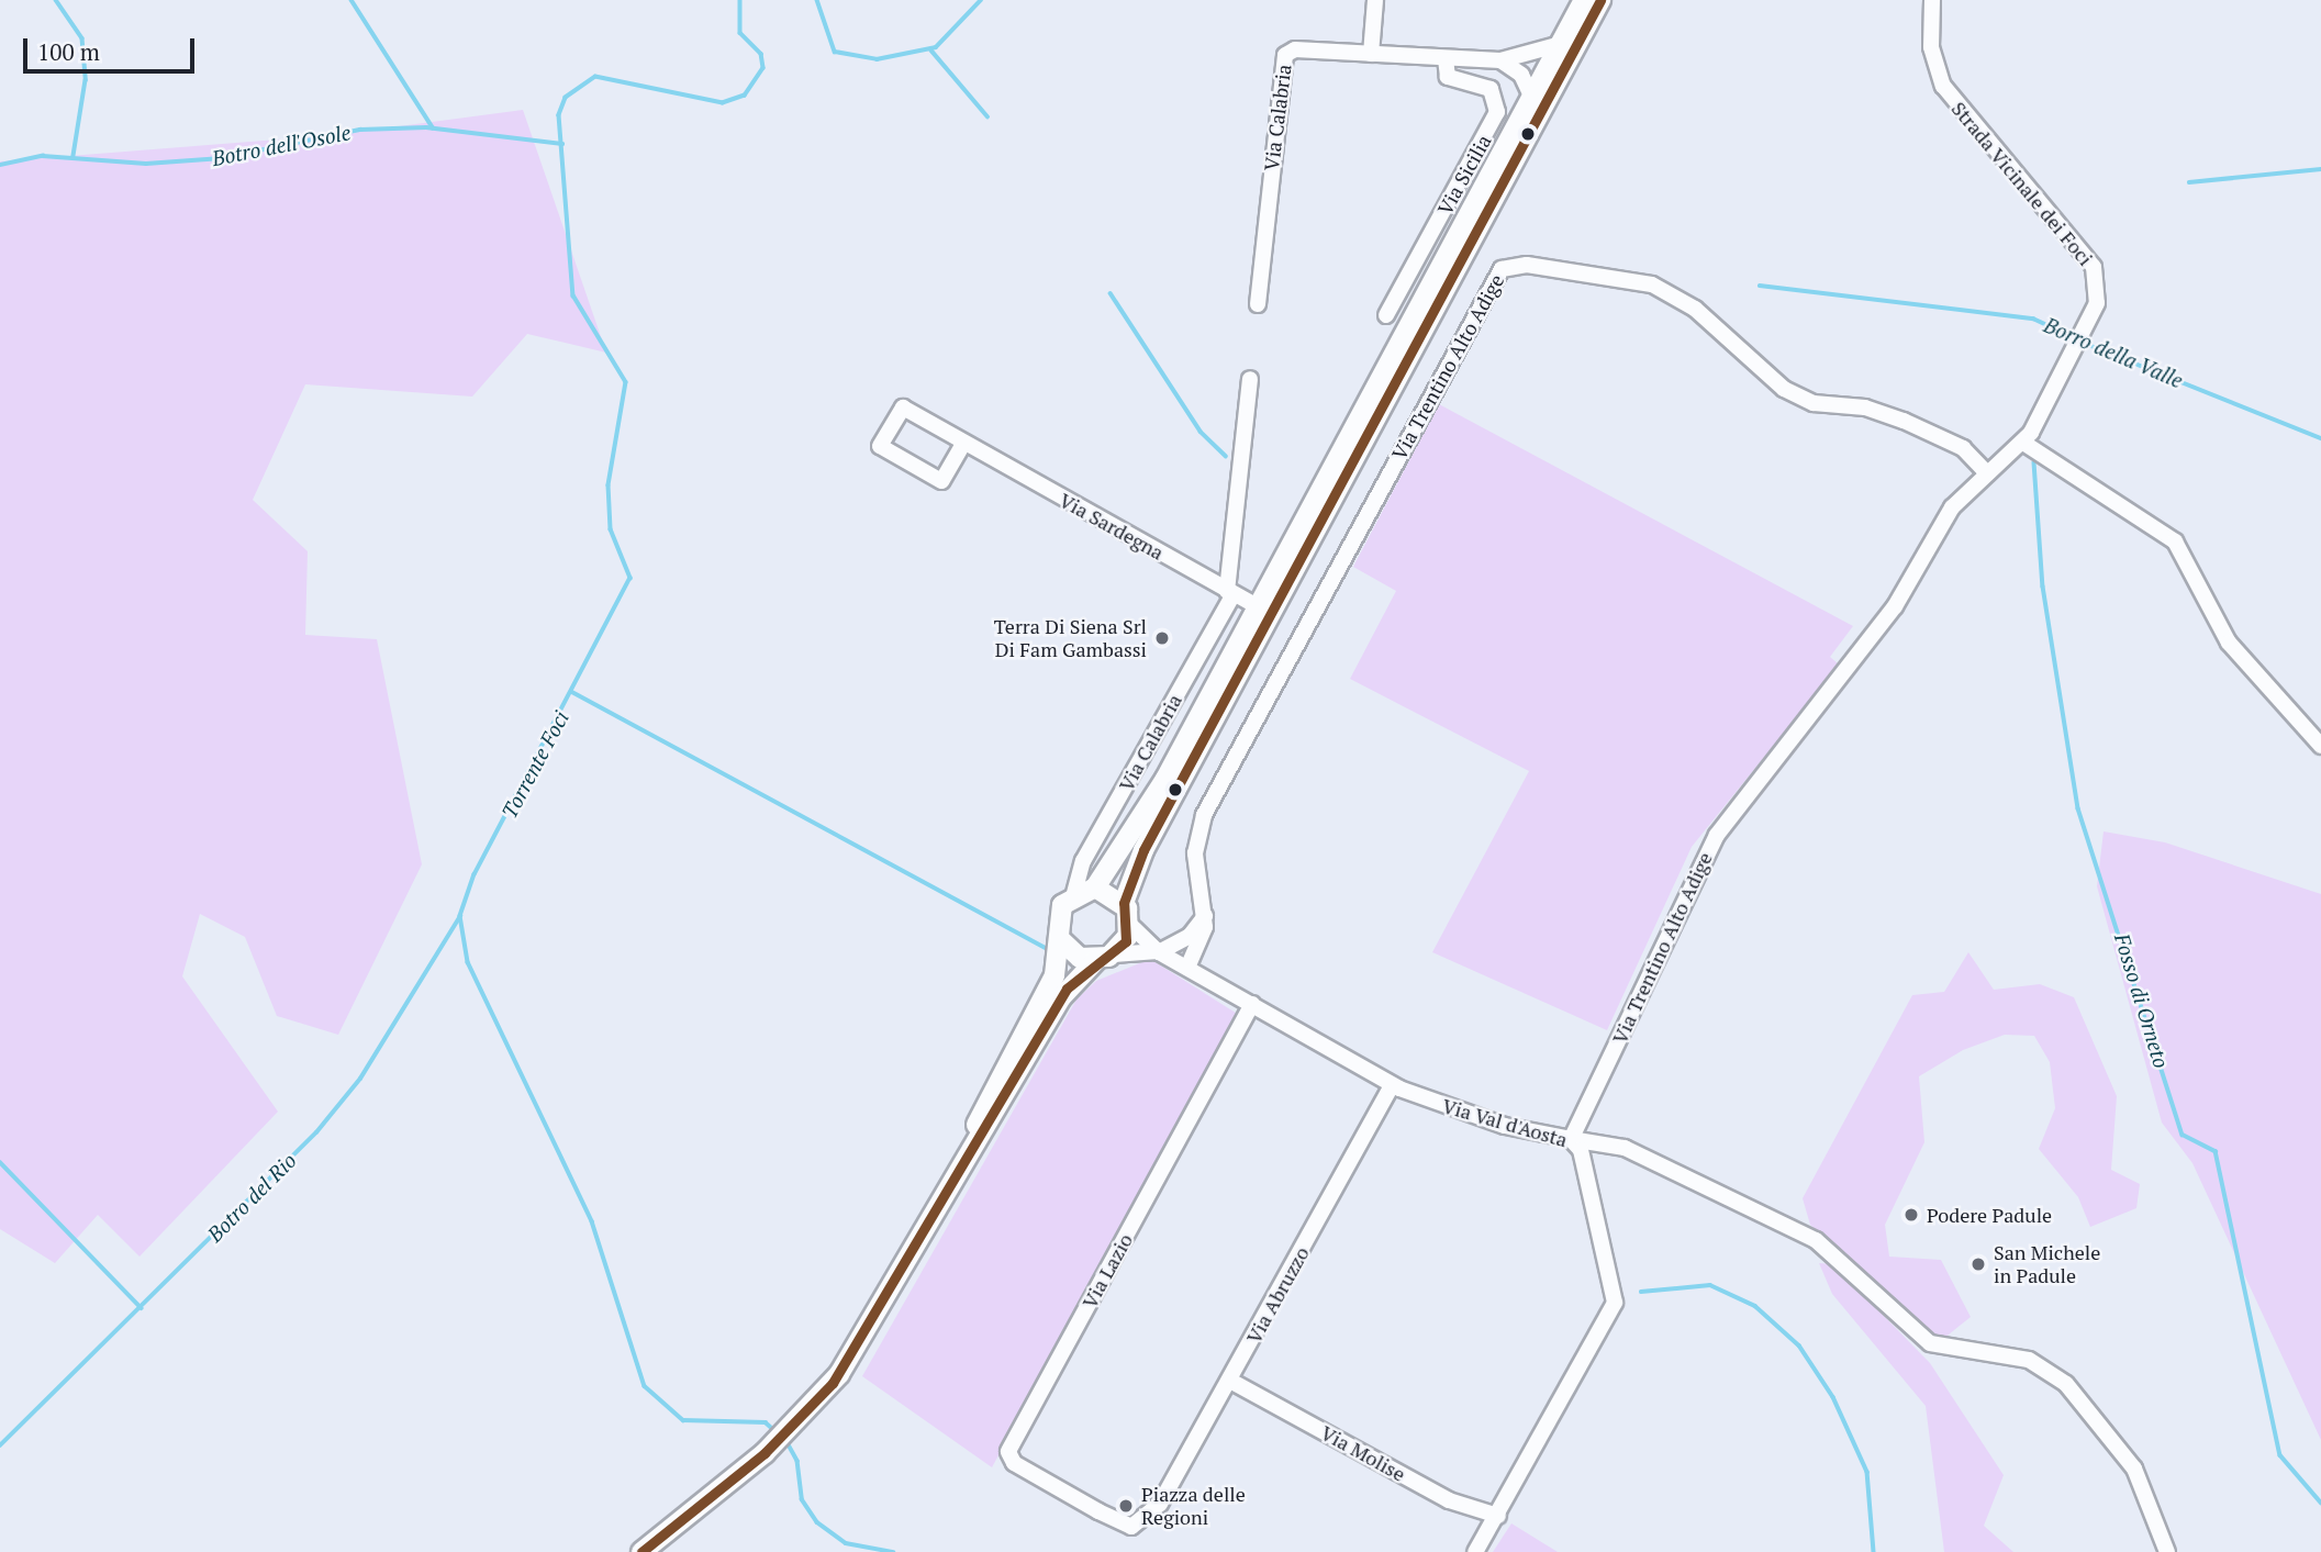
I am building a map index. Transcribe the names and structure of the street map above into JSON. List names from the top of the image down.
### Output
{
  "streets": {
    "street": [
      "Via Calabria",
      "Via Sicilia",
      "Strada Vicinale dei Foci",
      "Via Trentino Alto Adige",
      "Via Sardegna",
      "Via Val d'Aosta",
      "Via Lazio",
      "Via Abruzzo",
      "Via Molise"
    ]
  },
  "crossings": [
    ["Via Calabria", "Via Sicilia"],
    ["Via Calabria", "Via Sardegna"],
    ["Via Calabria", "Via Val d'Aosta"],
    ["Strada Vicinale dei Foci", "Via Trentino Alto Adige"],
    ["Via Trentino Alto Adige", "Via Val d'Aosta"],
    ["Via Val d'Aosta", "Via Lazio"],
    ["Via Val d'Aosta", "Via Abruzzo"],
    ["Via Val d'Aosta", "Via Molise"],
    ["Via Lazio", "Via Abruzzo"],
    ["Via Abruzzo", "Via Molise"]
  ],
  "water": [
    "Botro dell'Osole",
    "Borro della Valle",
    "Torrente Foci",
    "Fosso di Orneto",
    "Botro del Rio"
  ],
  "places": [
    "Terra Di Siena Srl Di Fam Gambassi",
    "Podere Padule",
    "San Michele in Padule",
    "Piazza delle Regioni"
  ],
  "scale_bar": "100 m"
}
